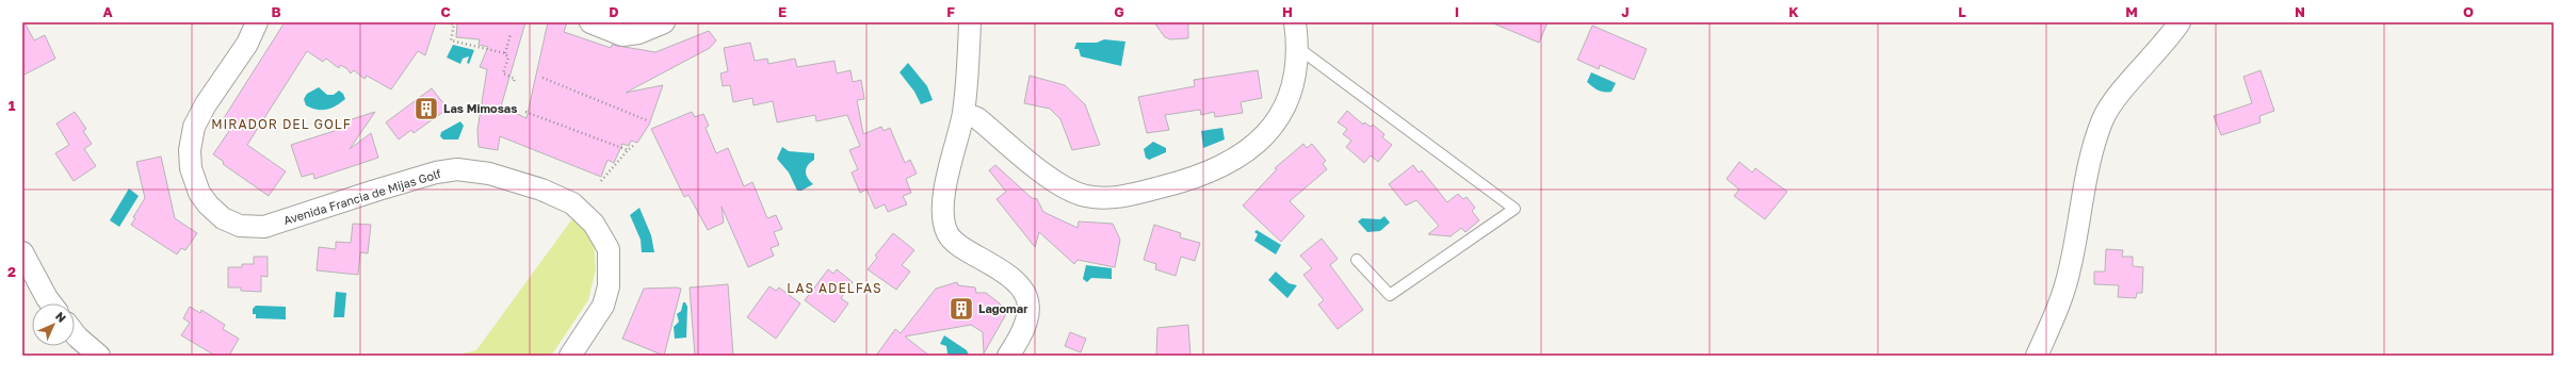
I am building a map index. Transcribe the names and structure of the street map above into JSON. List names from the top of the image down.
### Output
{
  "streets": {
    "street": ["Avenida Francia de Mijas Golf"]
  },
  "districts": ["MIRADOR DEL GOLF", "LAS ADELFAS"],
  "places": {
    "building": ["Las Mimosas", "Lagomar"]
  },
  "north": "top right",
  "grid": {
    "columns": [
      "A",
      "B",
      "C",
      "D",
      "E",
      "F",
      "G",
      "H",
      "I",
      "J",
      "K",
      "L",
      "M",
      "N",
      "O"
    ],
    "rows": ["1", "2"]
  }
}
